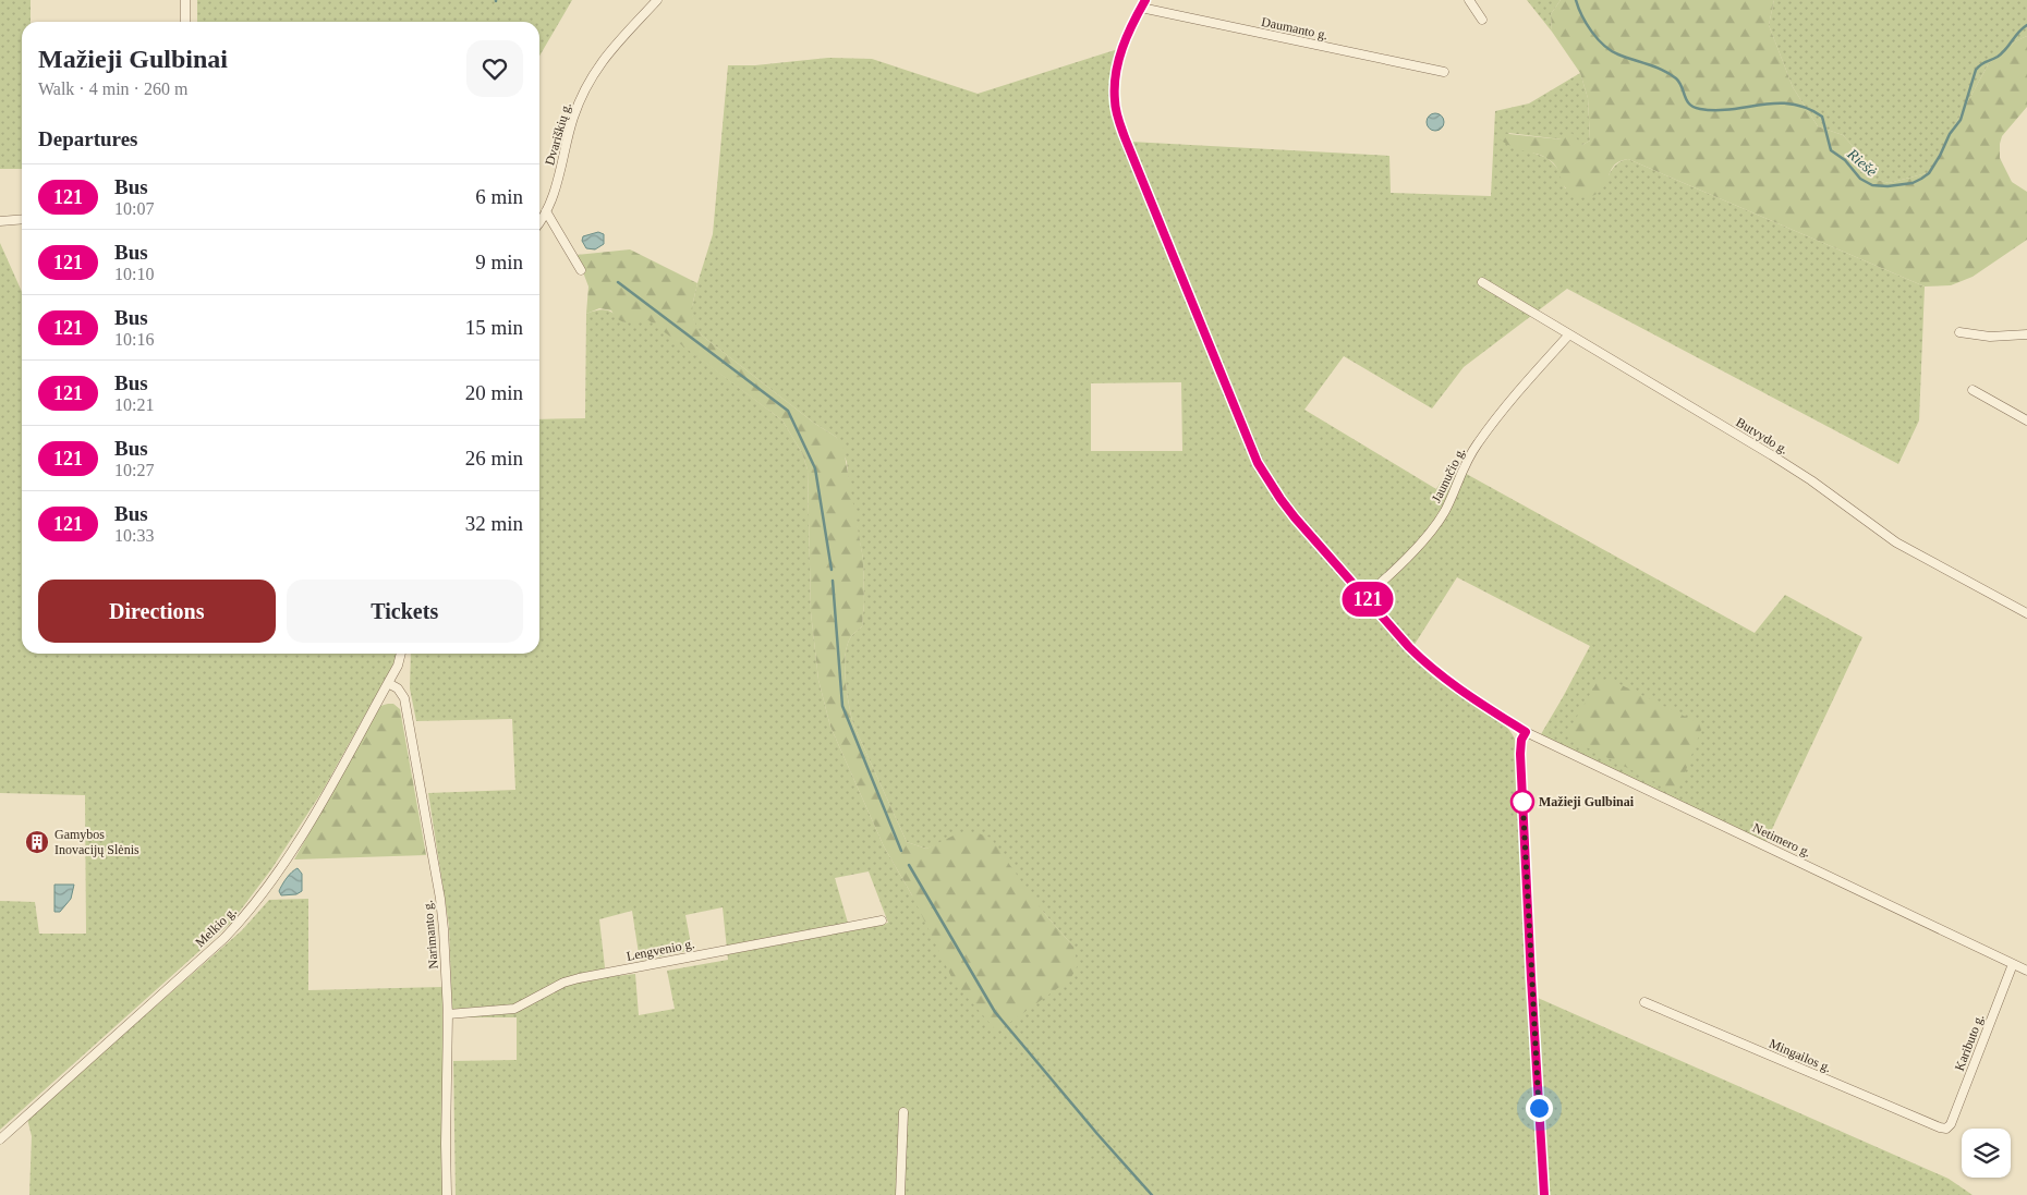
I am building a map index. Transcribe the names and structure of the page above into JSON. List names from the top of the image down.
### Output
{
  "streets": {
    "street": [
      "Daumanto g.",
      "Dvariškių g.",
      "Butvydo g.",
      "Jaunučio g.",
      "Netimero g.",
      "Melkio g.",
      "Narimanto g.",
      "Lengvenio g.",
      "Kaributo g.",
      "Mingailos g."
    ]
  },
  "crossings": [
    ["Daumanto g.", "Netimero g."],
    ["Butvydo g.", "Jaunučio g."],
    ["Jaunučio g.", "Netimero g."],
    ["Netimero g.", "Kaributo g."],
    ["Melkio g.", "Narimanto g."],
    ["Narimanto g.", "Lengvenio g."],
    ["Kaributo g.", "Mingailos g."]
  ],
  "water": ["Riešė"],
  "places": {
    "other": ["Mažieji Gulbinai"],
    "building": ["Gamybos Inovacijų Slėnis"]
  },
  "lines": ["bus line 121"],
  "page": {
    "on_map": "121",
    "heading": [
      ["Mažieji Gulbinai", "Walk · 4 min · 260 m"],
      "Departures"
    ],
    "list": [
      {
        "mark": "121",
        "name": "Bus",
        "note": "10:07",
        "value": "6 min"
      },
      {
        "mark": "121",
        "name": "Bus",
        "note": "10:10",
        "value": "9 min"
      },
      {
        "mark": "121",
        "name": "Bus",
        "note": "10:16",
        "value": "15 min"
      },
      {
        "mark": "121",
        "name": "Bus",
        "note": "10:21",
        "value": "20 min"
      },
      {
        "mark": "121",
        "name": "Bus",
        "note": "10:27",
        "value": "26 min"
      },
      {
        "mark": "121",
        "name": "Bus",
        "note": "10:33",
        "value": "32 min"
      }
    ],
    "buttons": ["Directions", "Tickets"]
  }
}
